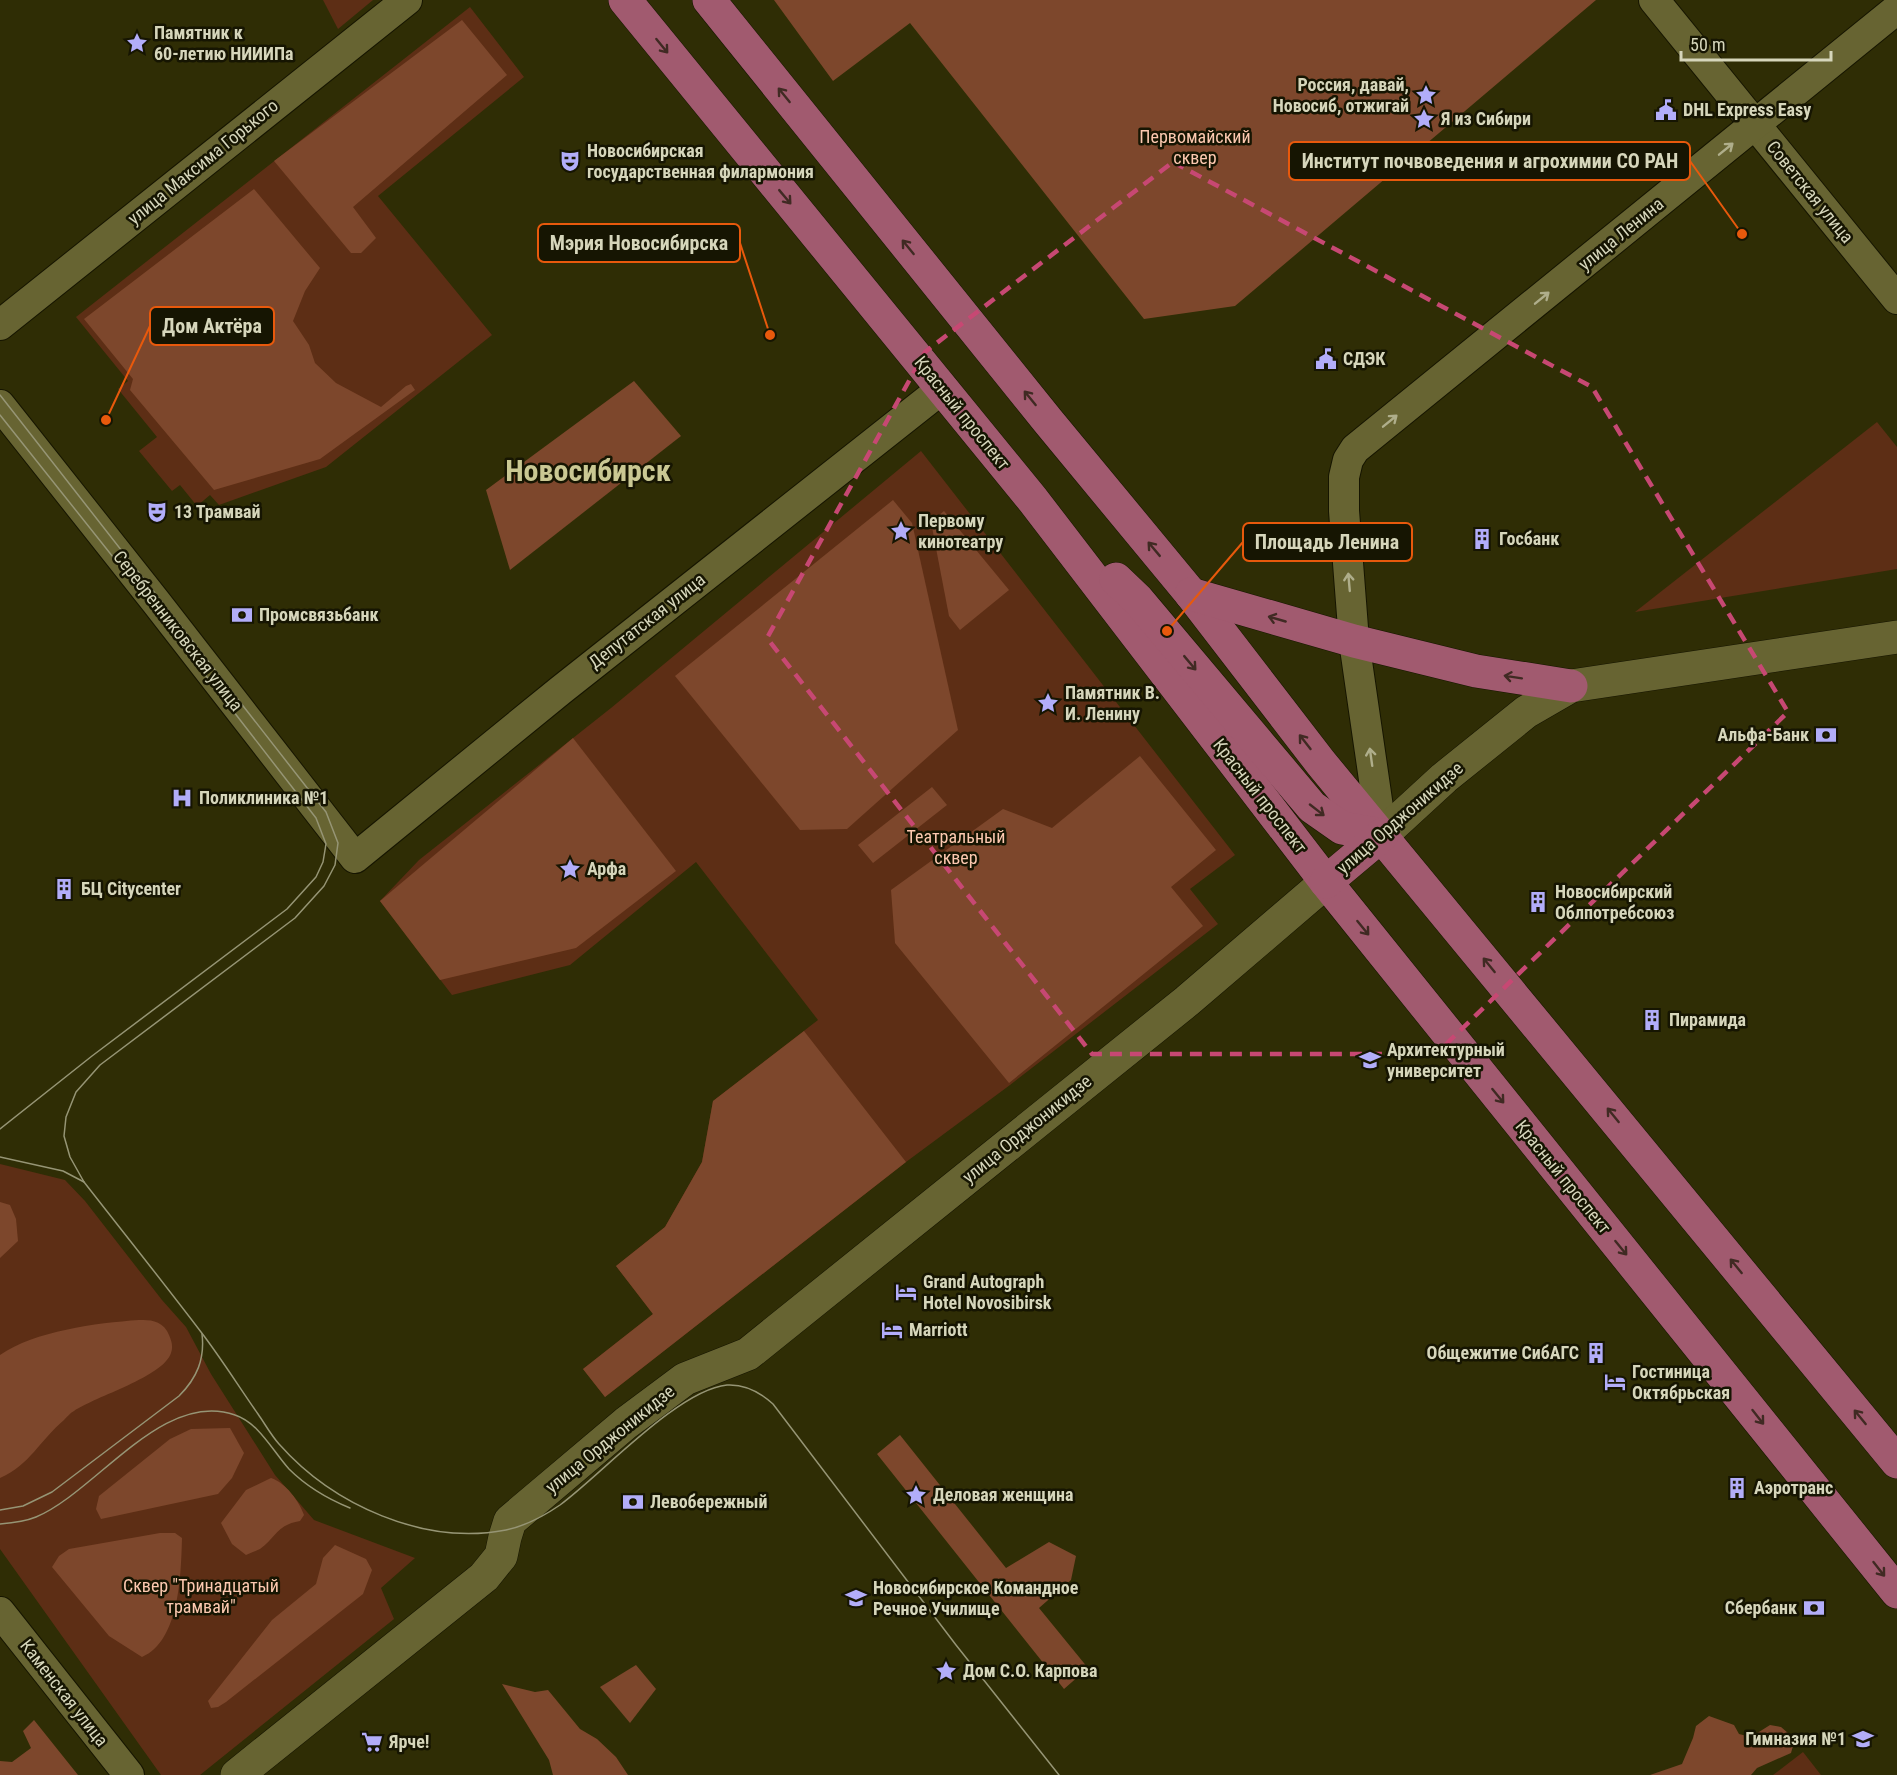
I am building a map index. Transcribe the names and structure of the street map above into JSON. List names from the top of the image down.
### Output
{
  "streets": {
    "main road": ["Красный проспект", "улица Орджоникидзе"],
    "street": [
      "улица Максима Горького",
      "Советская улица",
      "улица Ленина",
      "Депутатская улица",
      "Серебренниковская улица",
      "Каменская улица"
    ]
  },
  "crossings": [
    ["Советская улица", "улица Ленина"],
    ["Красный проспект", "Депутатская улица"],
    ["Красный проспект", "улица Орджоникидзе"],
    ["Депутатская улица", "Серебренниковская улица"]
  ],
  "one_way": ["улица Ленина"],
  "districts": ["Новосибирск"],
  "parks": ["Первомайский сквер", "Театральный сквер", "Сквер \"Тринадцатый трамвай\""],
  "places": {
    "place": [
      "Памятник к 60-летию НИИИПа",
      "Россия, давай, Новосиб, отжигай",
      "Я из Сибири",
      "Первому кинотеатру",
      "Памятник В. И. Ленину",
      "Арфа",
      "Деловая женщина",
      "Дом С.О. Карпова"
    ],
    "public building": ["DHL Express Easy", "СДЭК"],
    "theatre": ["Новосибирская государственная филармония", "13 Трамвай"],
    "other": [
      "Институт почвоведения и агрохимии СО РАН",
      "Мэрия Новосибирска",
      "Дом Актёра",
      "Площадь Ленина"
    ],
    "building": [
      "Госбанк",
      "БЦ Citycenter",
      "Новосибирский Облпотребсоюз",
      "Пирамида",
      "Общежитие СибАГС",
      "Аэротранс"
    ],
    "bank": [
      "Промсвязьбанк",
      "Альфа-Банк",
      "Левобережный",
      "Сбербанк"
    ],
    "hospital": ["Поликлиника №1"],
    "school or university": ["Архитектурный университет", "Новосибирское Командное Речное Училище", "Гимназия №1"],
    "hotel": ["Grand Autograph Hotel Novosibirsk", "Marriott", "Гостиница Октябрьская"],
    "supermarket": ["Ярче!"]
  },
  "scale_bar": "50 m"
}
